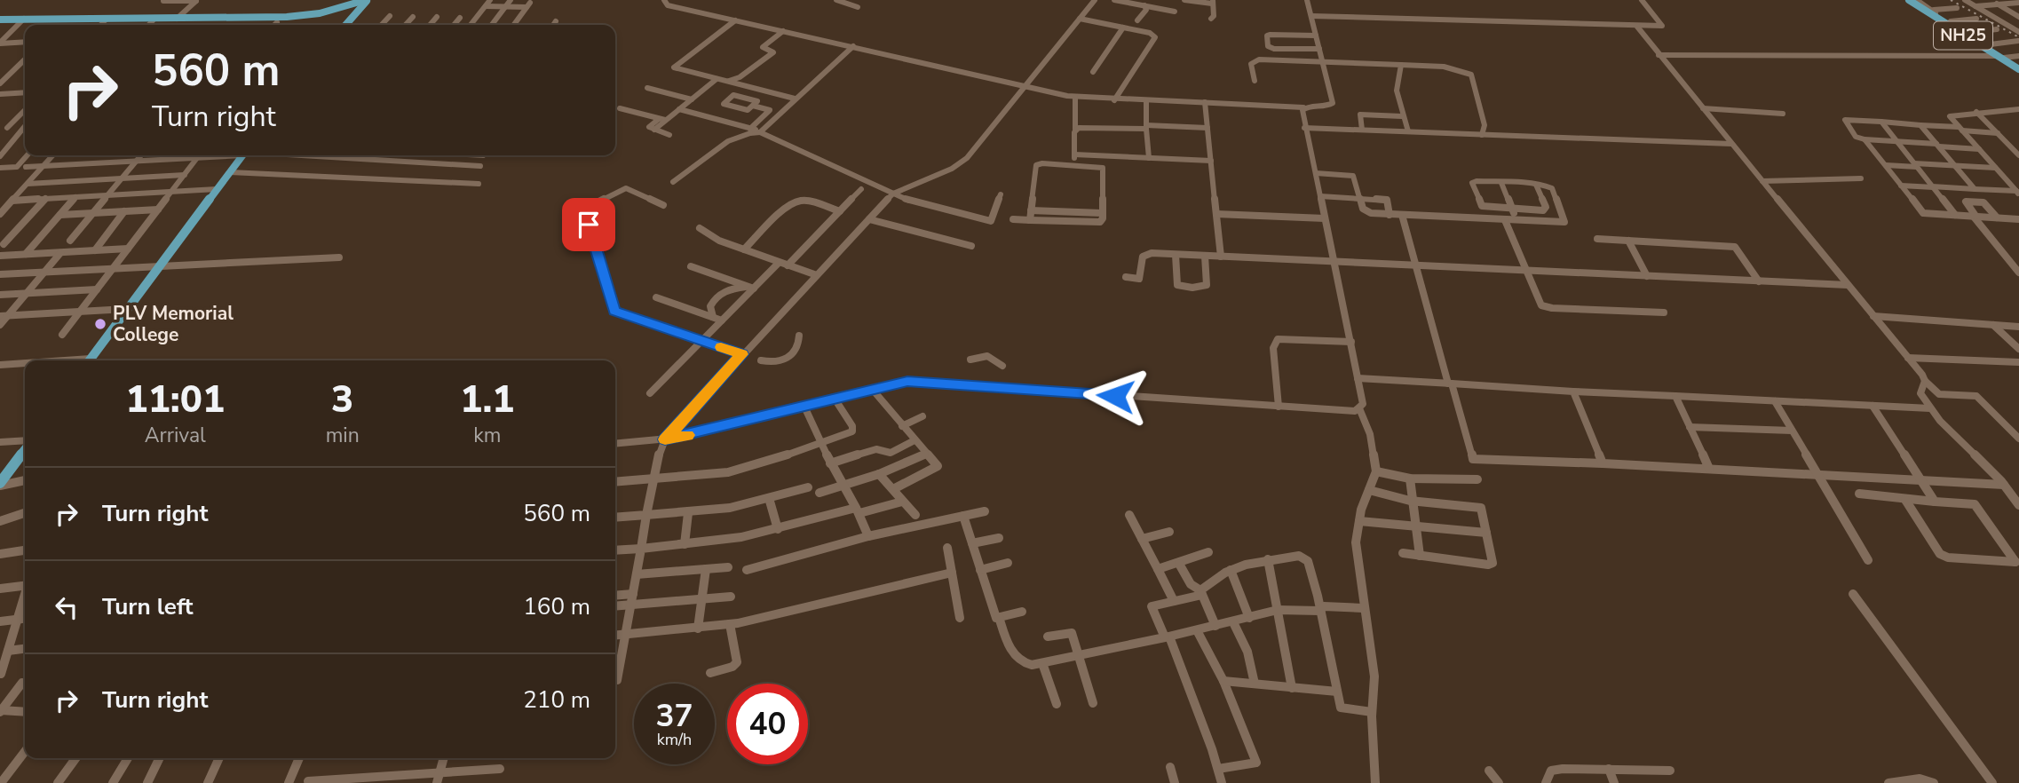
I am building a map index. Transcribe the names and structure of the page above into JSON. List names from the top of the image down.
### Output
{
  "streets": {
    "main road": ["NH25"]
  },
  "places": ["PLV Memorial College"],
  "page": {
    "turn": ["560 m", "Turn right"],
    "eta": [
      "11:01",
      "Arrival",
      "3",
      "min",
      "1.1",
      "km"
    ],
    "list": [
      {
        "name": "Turn right",
        "value": "560 m"
      },
      {
        "name": "Turn left",
        "value": "160 m"
      },
      {
        "name": "Turn right",
        "value": "210 m"
      }
    ],
    "speed": "37 km/h",
    "limit": "40"
  }
}
